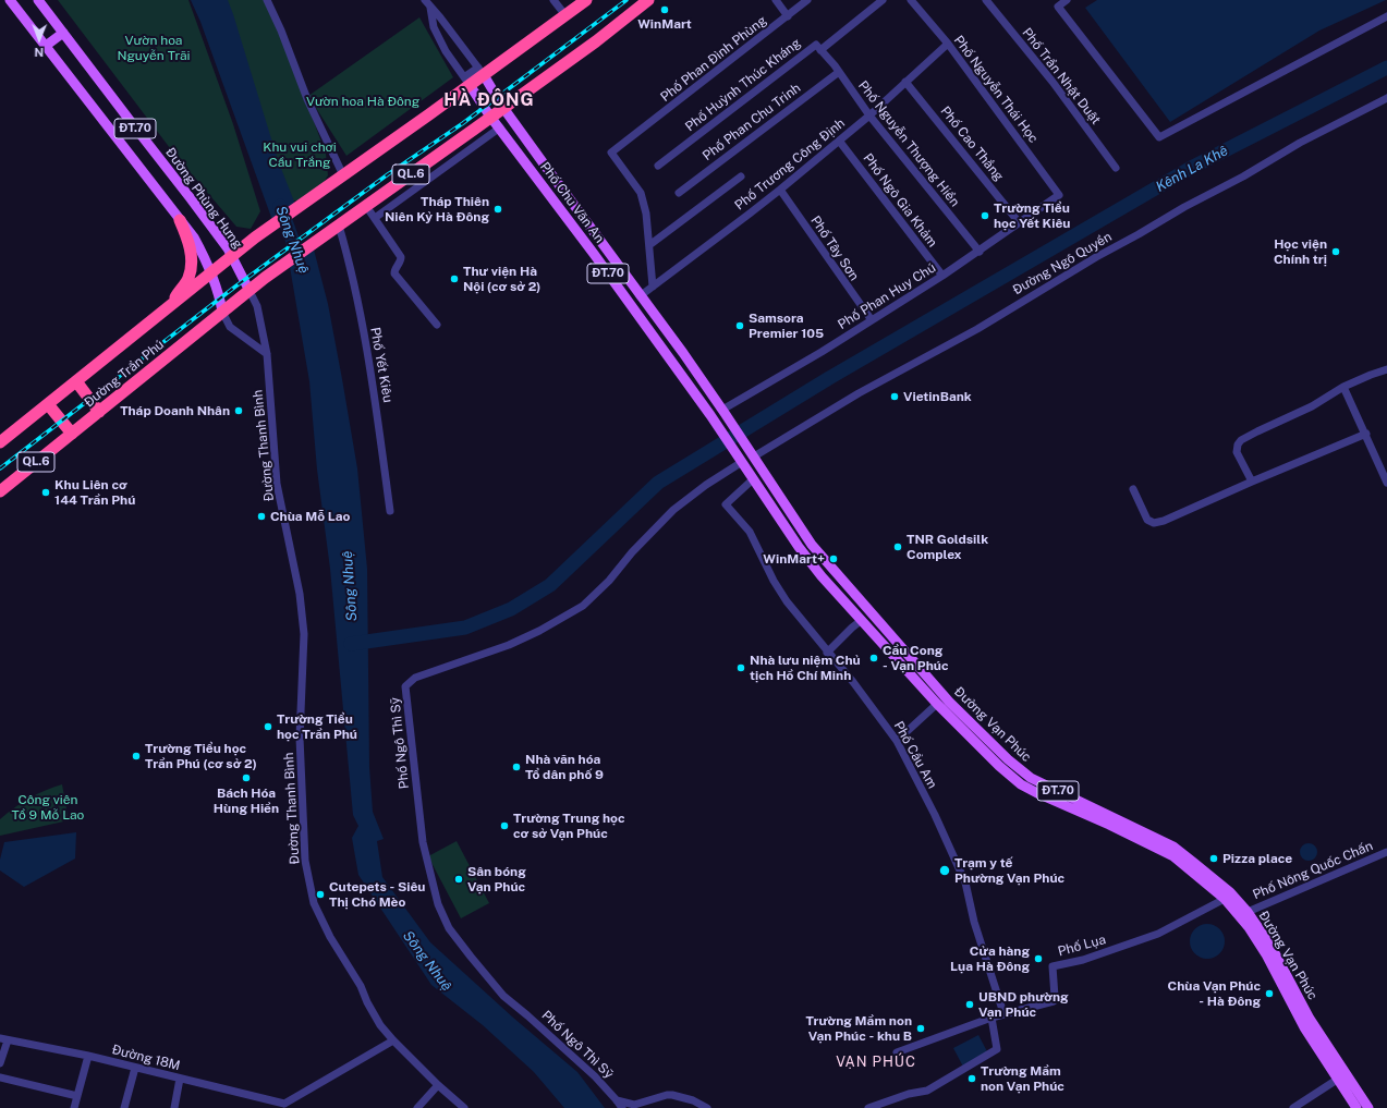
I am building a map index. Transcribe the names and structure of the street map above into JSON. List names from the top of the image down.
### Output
{
  "streets": {
    "highway": ["QL.6", "Đường Trần Phú"],
    "main road": [
      "ĐT.70",
      "Đường Phùng Hưng",
      "Phố Chu Văn An",
      "Đường Vạn Phúc"
    ],
    "street": [
      "Phố Phan Đình Phùng",
      "Phố Trần Nhật Duật",
      "Phố Huỳnh Thúc Kháng",
      "Phố Nguyễn Thái Học",
      "Phố Phan Chu Trinh",
      "Phố Nguyễn Thượng Hiền",
      "Phố Cao Thắng",
      "Phố Trương Công Định",
      "Phố Ngô Gia Khảm",
      "Phố Tây Sơn",
      "Đường Ngô Quyền",
      "Phố Phan Huy Chú",
      "Phố Yết Kiêu",
      "Đường Thanh Bình",
      "Phố Ngô Thì Sỹ",
      "Phố Cầu Am",
      "Phố Nông Quốc Chấn",
      "Phố Lụa",
      "Đường 18M"
    ]
  },
  "crossings": [
    ["Phố Huỳnh Thúc Kháng", "Phố Nguyễn Thượng Hiền"],
    ["Phố Nguyễn Thái Học", "Phố Trương Công Định"],
    ["Phố Nguyễn Thái Học", "Phố Phan Huy Chú"],
    ["Phố Phan Chu Trinh", "Phố Nguyễn Thượng Hiền"],
    ["ĐT.70", "Phố Chu Văn An"],
    ["ĐT.70", "Đường Ngô Quyền"],
    ["ĐT.70", "Phố Phan Huy Chú"],
    ["ĐT.70", "Đường Trần Phú"],
    ["ĐT.70", "Đường Vạn Phúc"],
    ["ĐT.70", "Phố Ngô Thì Sỹ"],
    ["Phố Nguyễn Thượng Hiền", "Phố Trương Công Định"],
    ["Phố Nguyễn Thượng Hiền", "Phố Phan Huy Chú"],
    ["Phố Cao Thắng", "Phố Trương Công Định"],
    ["Phố Cao Thắng", "Phố Phan Huy Chú"],
    ["Phố Trương Công Định", "Phố Ngô Gia Khảm"],
    ["Phố Trương Công Định", "Phố Chu Văn An"],
    ["Phố Trương Công Định", "Phố Tây Sơn"],
    ["QL.6", "Phố Chu Văn An"],
    ["QL.6", "Phố Yết Kiêu"],
    ["QL.6", "Đường Trần Phú"],
    ["Đường Phùng Hưng", "Đường Trần Phú"],
    ["Đường Phùng Hưng", "Đường Thanh Bình"],
    ["Phố Ngô Gia Khảm", "Phố Phan Huy Chú"],
    ["Phố Chu Văn An", "Phố Phan Huy Chú"],
    ["Phố Tây Sơn", "Phố Phan Huy Chú"],
    ["Đường Ngô Quyền", "Đường Vạn Phúc"],
    ["Phố Yết Kiêu", "Đường Trần Phú"],
    ["Đường Trần Phú", "Đường Thanh Bình"],
    ["Đường Vạn Phúc", "Phố Ngô Thì Sỹ"],
    ["Đường Vạn Phúc", "Phố Cầu Am"],
    ["Đường Vạn Phúc", "Phố Nông Quốc Chấn"],
    ["Đường Vạn Phúc", "Phố Lụa"],
    ["Phố Cầu Am", "Phố Lụa"]
  ],
  "districts": ["HÀ ĐÔNG", "VẠN PHÚC"],
  "water": ["Kênh La Khê", "Sông Nhuệ"],
  "parks": [
    "Vườn hoa Nguyễn Trãi",
    "Vườn hoa Hà Đông",
    "Khu vui chơi Cầu Trắng",
    "Công viên Tổ 9 Mỗ Lao"
  ],
  "places": [
    "WinMart",
    "Tháp Thiên Niên Kỷ Hà Đông",
    "Trường Tiểu học Yết Kiêu",
    "Học viện Chính trị",
    "Thư viện Hà Nội (cơ sở 2)",
    "Samsora Premier 105",
    "VietinBank",
    "Tháp Doanh Nhân",
    "Khu Liên cơ 144 Trần Phú",
    "Chùa Mỗ Lao",
    "TNR Goldsilk Complex",
    "WinMart+",
    "Cầu Cong - Vạn Phúc",
    "Nhà lưu niệm Chủ tịch Hồ Chí Minh",
    "Trường Tiểu học Trần Phú",
    "Trường Tiểu học Trần Phú (cơ sở 2)",
    "Nhà văn hóa Tổ dân phố 9",
    "Bách Hóa Hùng Hiền",
    "Trường Trung học cơ sở Vạn Phúc",
    "Pizza place",
    "Trạm y tế Phường Vạn Phúc",
    "Sân bóng Vạn Phúc",
    "Cutepets - Siêu Thị Chó Mèo",
    "Cửa hàng Lụa Hà Đông",
    "Chùa Vạn Phúc - Hà Đông",
    "UBND phường Vạn Phúc",
    "Trường Mầm non Vạn Phúc - khu B",
    "Trường Mầm non Vạn Phúc"
  ],
  "north": "bottom"
}
